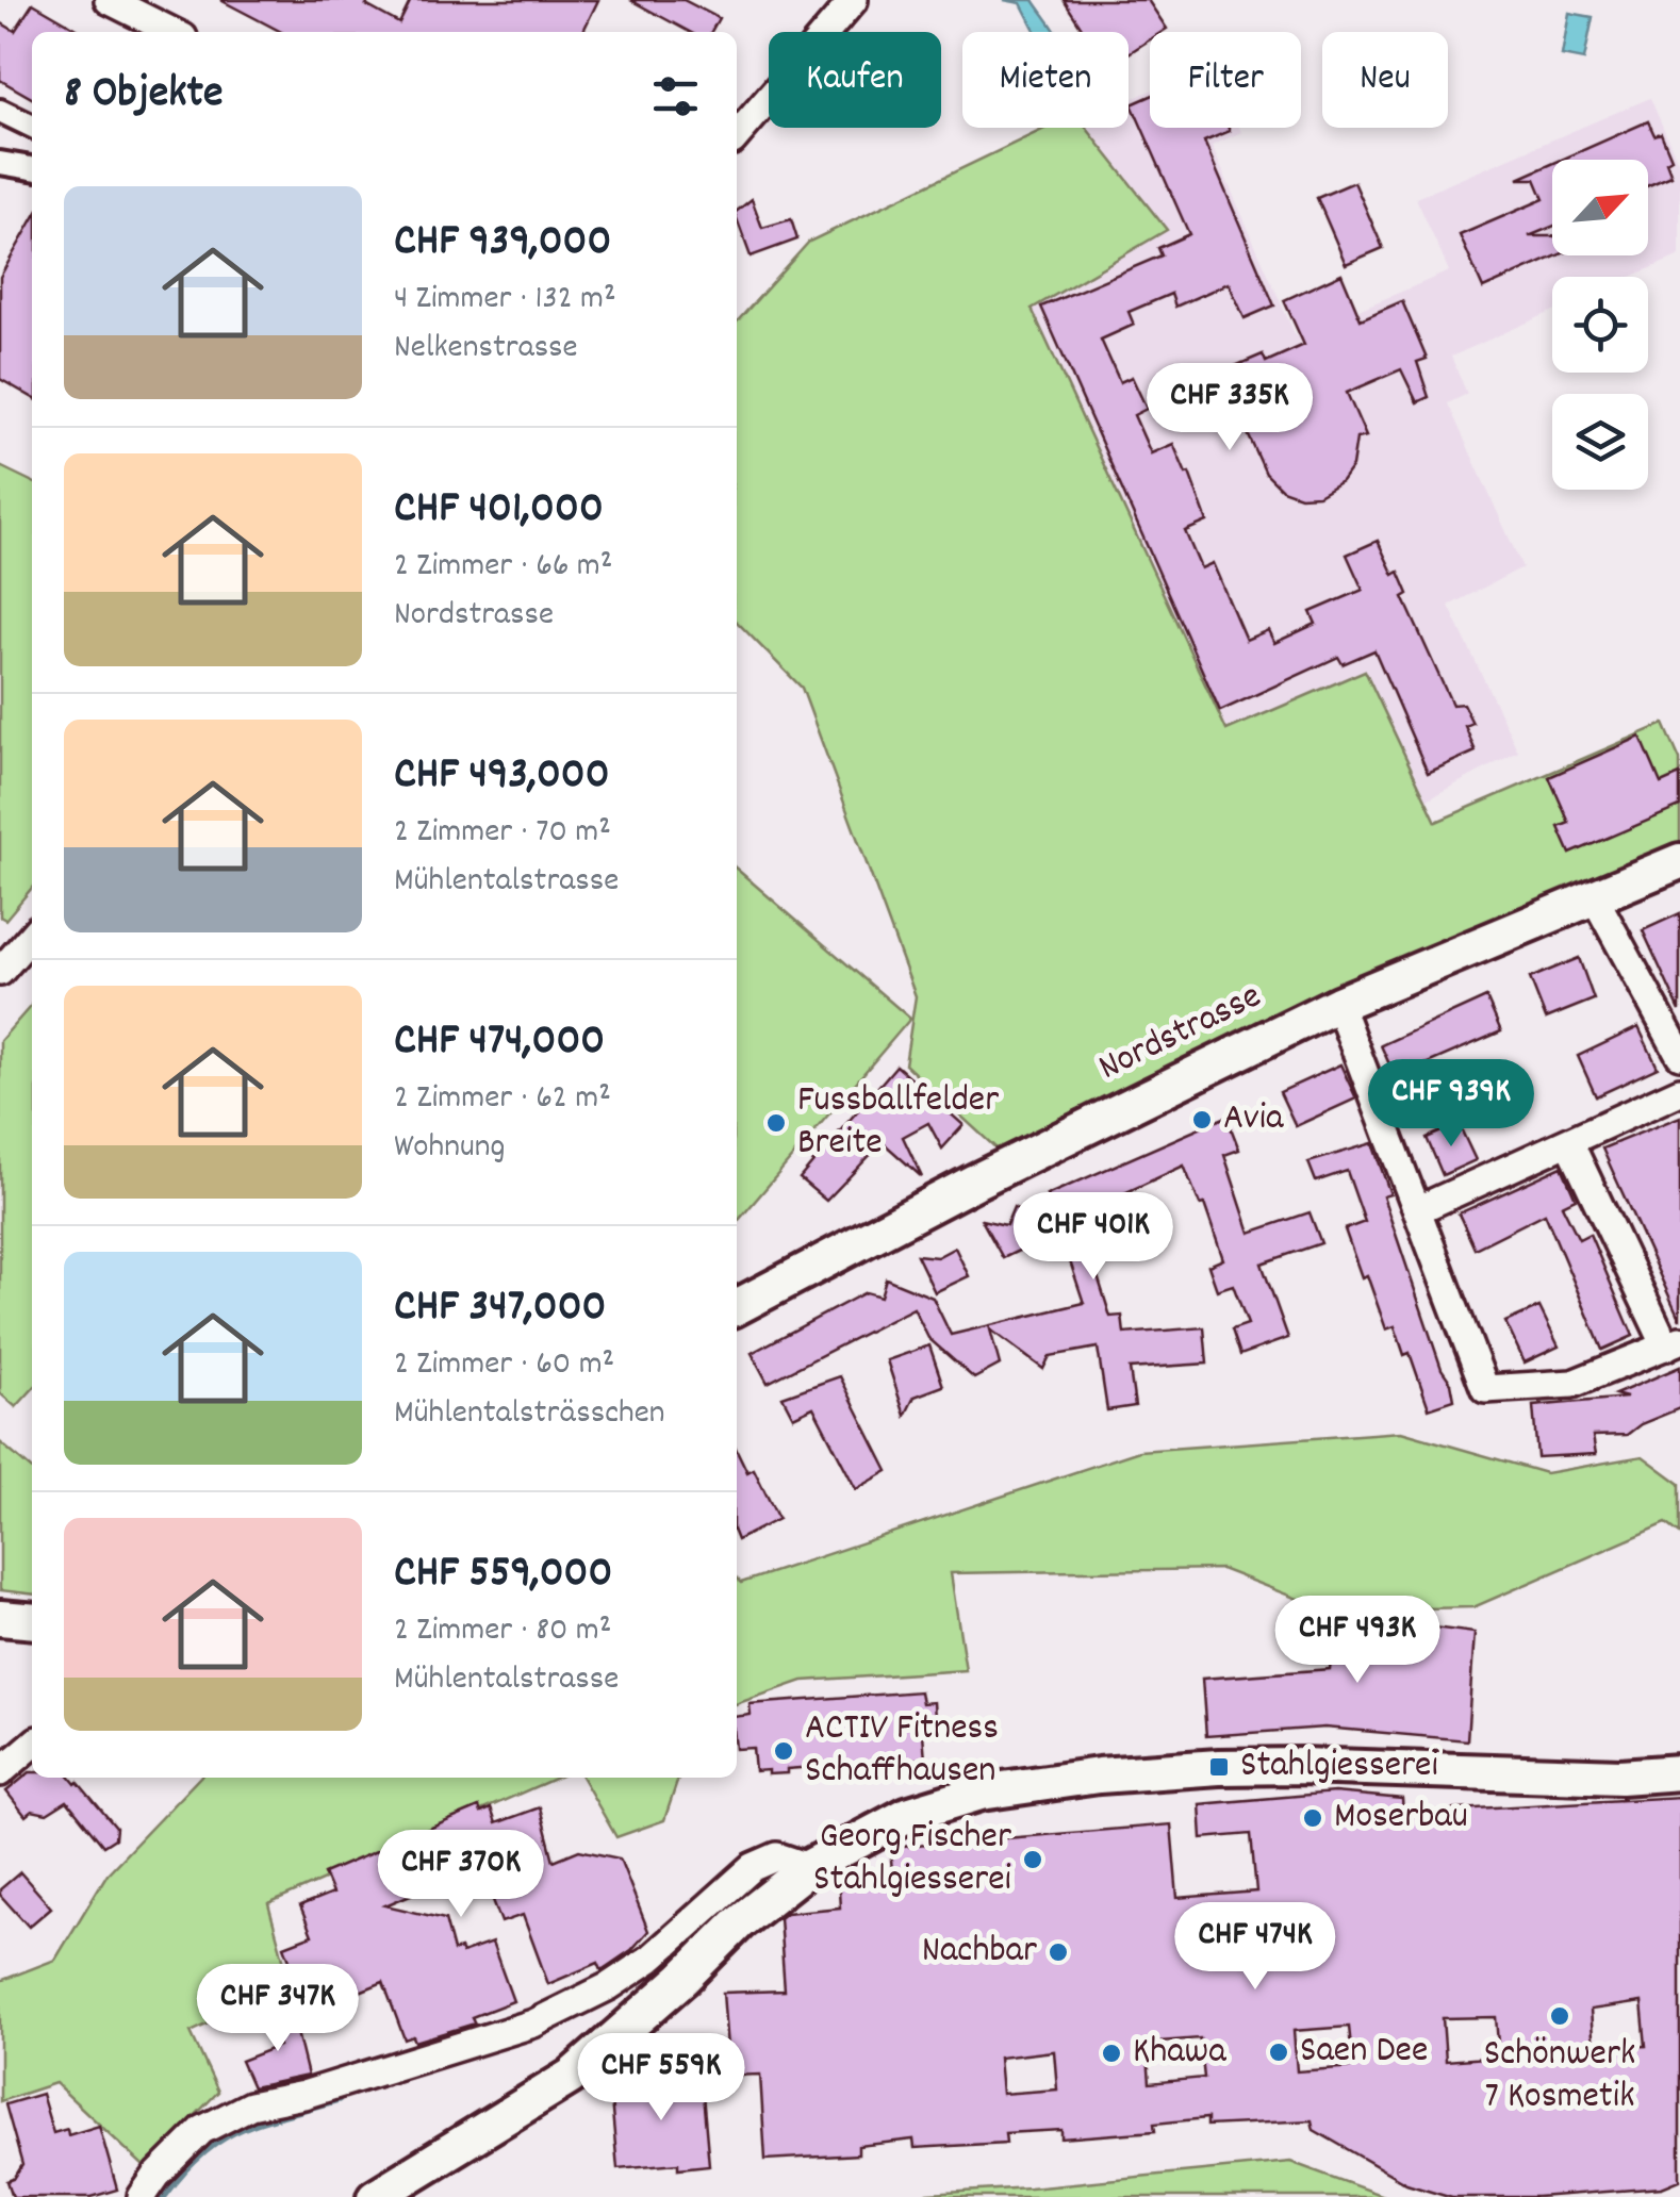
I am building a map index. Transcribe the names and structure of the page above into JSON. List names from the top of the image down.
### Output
{
  "streets": {
    "street": ["Nordstrasse"]
  },
  "places": {
    "other": [
      "Avia",
      "Fussballfelder Breite",
      "ACTIV Fitness Schaffhausen",
      "Moserbau",
      "Georg Fischer Stahlgiesserei",
      "Nachbar",
      "Schönwerk 7 Kosmetik",
      "Saen Dee",
      "Khawa"
    ],
    "transit": ["Stahlgiesserei"]
  },
  "north": "top right",
  "page": {
    "chip": [
      "Kaufen",
      "Mieten",
      "Filter",
      "Neu"
    ],
    "heading": "8 Objekte",
    "list": [
      {
        "name": "CHF 939,000",
        "note": "4 Zimmer · 132 m² · Nelkenstrasse"
      },
      {
        "name": "CHF 401,000",
        "note": "2 Zimmer · 66 m² · Nordstrasse"
      },
      {
        "name": "CHF 493,000",
        "note": "2 Zimmer · 70 m² · Mühlentalstrasse"
      },
      {
        "name": "CHF 474,000",
        "note": "2 Zimmer · 62 m² · Wohnung"
      },
      {
        "name": "CHF 347,000",
        "note": "2 Zimmer · 60 m² · Mühlentalsträsschen"
      },
      {
        "name": "CHF 559,000",
        "note": "2 Zimmer · 80 m² · Mühlentalstrasse"
      }
    ],
    "price": [
      "CHF 335K",
      "CHF 939K",
      "CHF 401K",
      "CHF 493K",
      "CHF 370K",
      "CHF 474K",
      "CHF 347K",
      "CHF 559K"
    ]
  }
}
